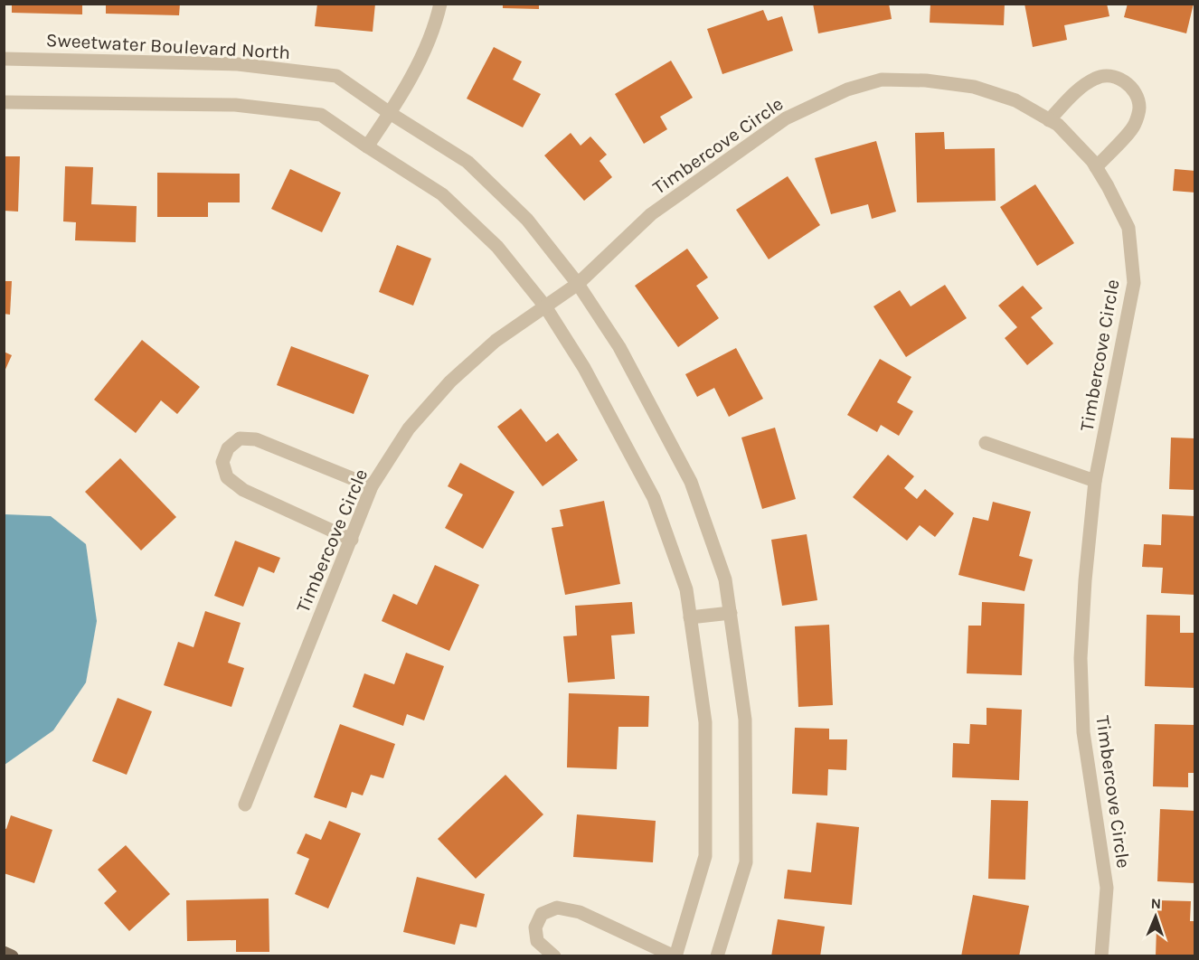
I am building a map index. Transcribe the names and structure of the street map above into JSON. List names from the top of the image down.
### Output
{
  "streets": {
    "street": ["Sweetwater Boulevard North", "Timbercove Circle"]
  },
  "crossings": [
    ["Sweetwater Boulevard North", "Timbercove Circle"]
  ],
  "north": "top"
}
